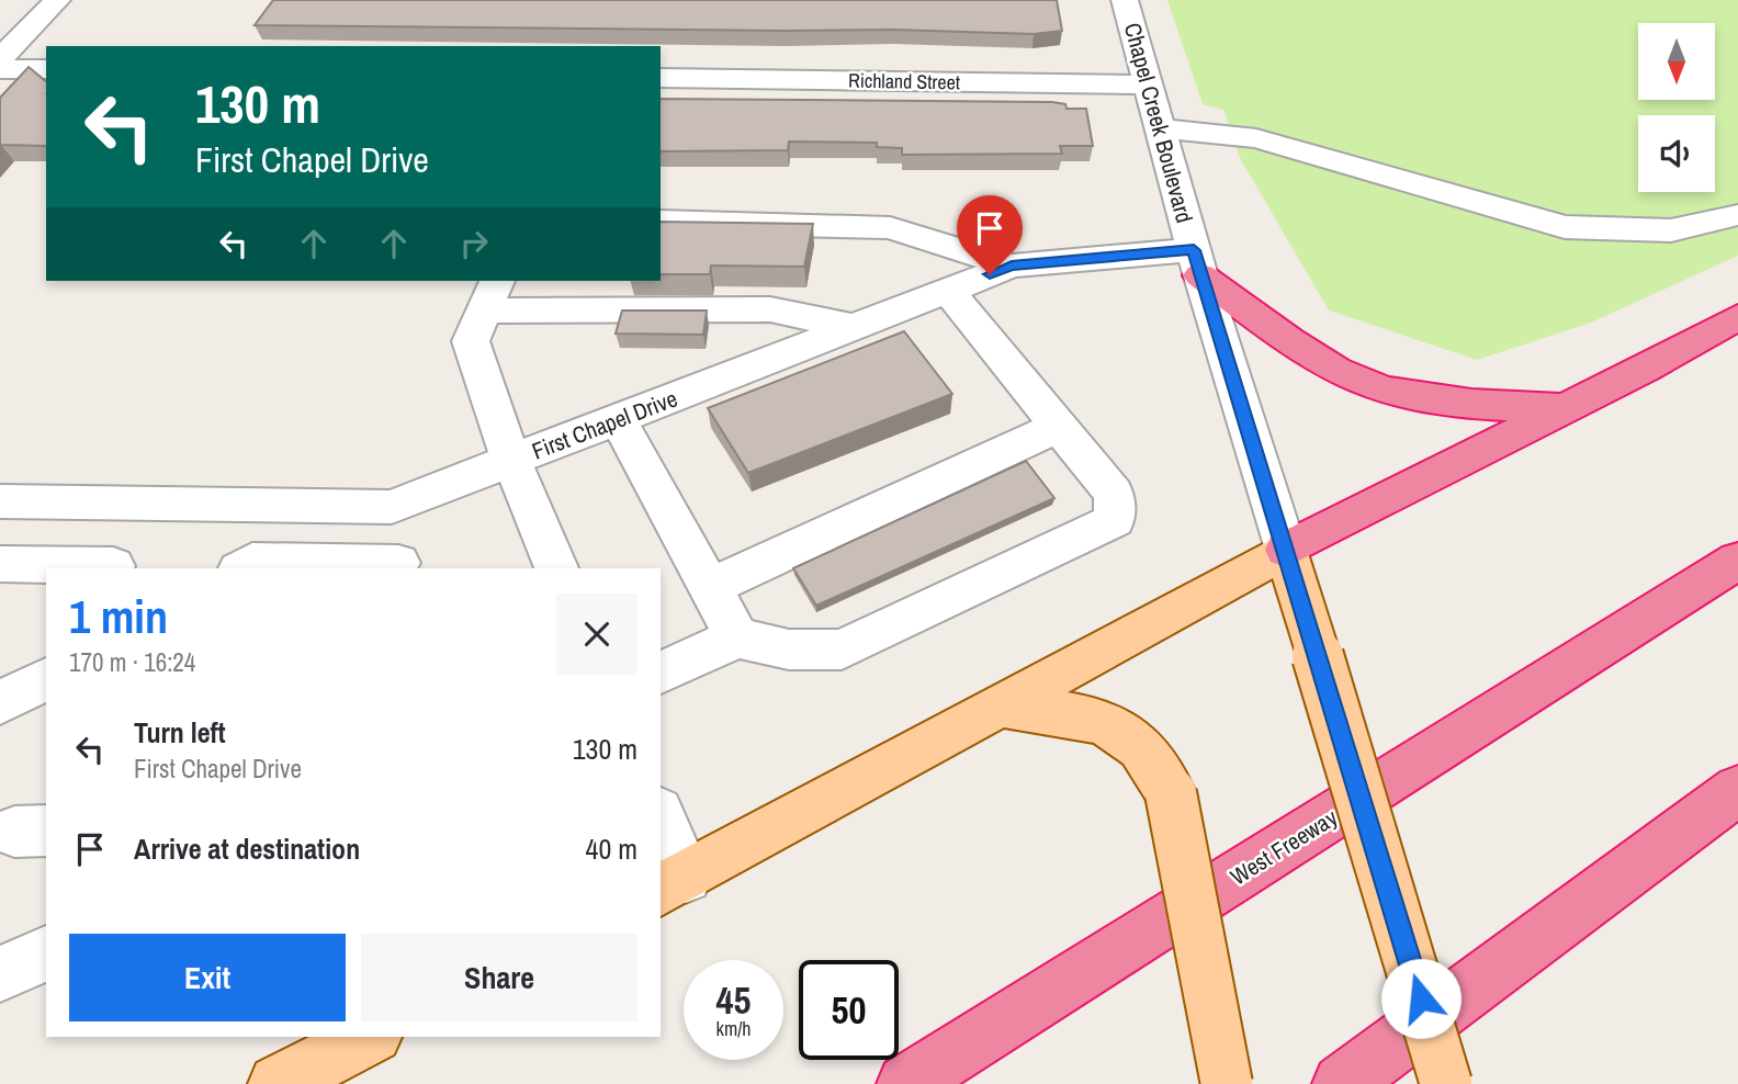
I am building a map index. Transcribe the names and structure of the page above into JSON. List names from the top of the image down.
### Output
{
  "streets": {
    "highway": ["West Freeway"],
    "main road": ["Chapel Creek Boulevard"],
    "street": ["Richland Street", "First Chapel Drive"]
  },
  "crossings": [
    ["Richland Street", "Chapel Creek Boulevard"],
    ["Chapel Creek Boulevard", "First Chapel Drive"]
  ],
  "north": "bottom",
  "page": {
    "turn": ["130 m", "First Chapel Drive"],
    "heading": ["1 min", "170 m · 16:24"],
    "list": [
      {
        "name": "Turn left",
        "note": "First Chapel Drive",
        "value": "130 m"
      },
      {
        "name": "Arrive at destination",
        "value": "40 m"
      }
    ],
    "buttons": ["Exit", "Share"],
    "speed": "45 km/h",
    "limit": "50"
  }
}
